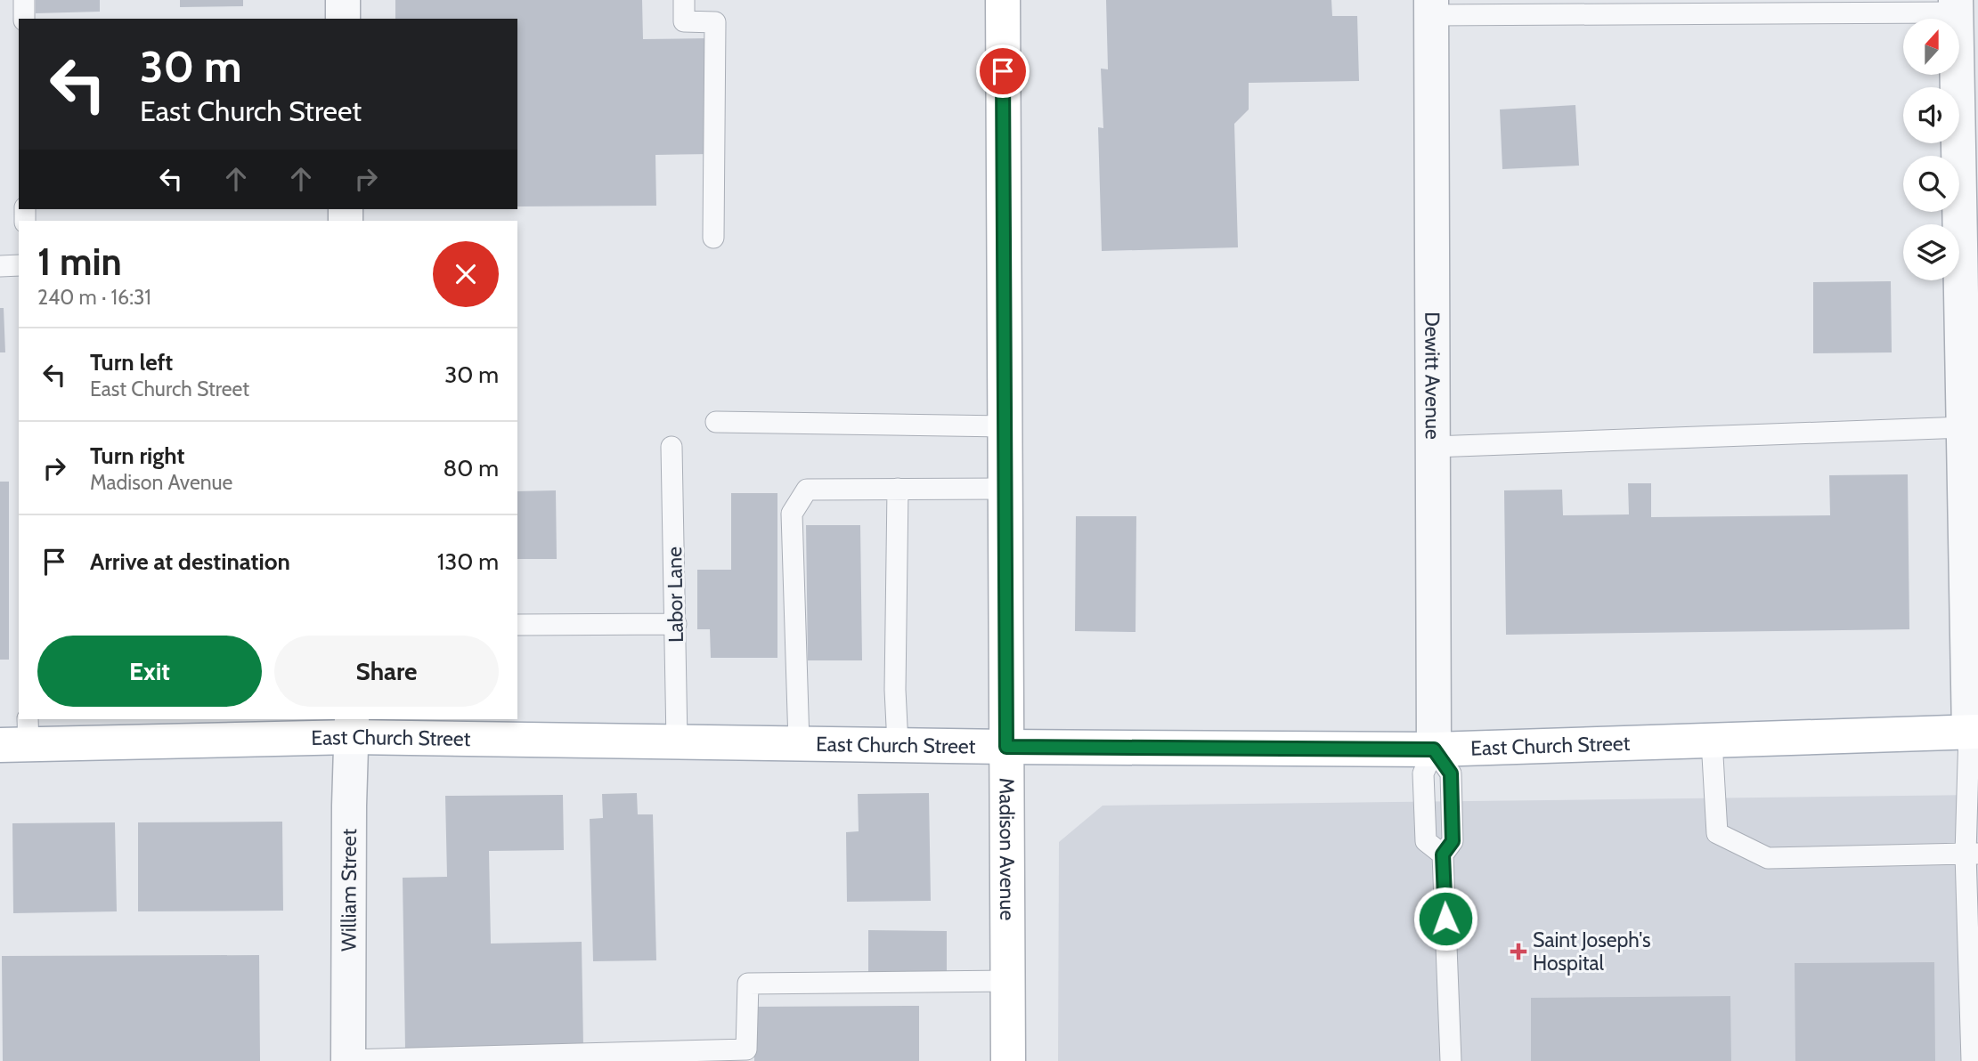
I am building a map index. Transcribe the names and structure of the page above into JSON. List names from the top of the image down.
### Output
{
  "streets": {
    "main road": ["East Church Street", "Madison Avenue"],
    "street": ["Dewitt Avenue", "William Street"],
    "lane": ["Labor Lane"]
  },
  "crossings": [
    ["Dewitt Avenue", "East Church Street"],
    ["Labor Lane", "East Church Street"],
    ["East Church Street", "Madison Avenue"],
    ["East Church Street", "William Street"]
  ],
  "places": {
    "health": ["Saint Joseph's Hospital"]
  },
  "north": "top",
  "page": {
    "turn": ["30 m", "East Church Street"],
    "heading": ["1 min", "240 m · 16:31"],
    "list": [
      {
        "name": "Turn left",
        "note": "East Church Street",
        "value": "30 m"
      },
      {
        "name": "Turn right",
        "note": "Madison Avenue",
        "value": "80 m"
      },
      {
        "name": "Arrive at destination",
        "value": "130 m"
      }
    ],
    "buttons": ["Exit", "Share"]
  }
}
